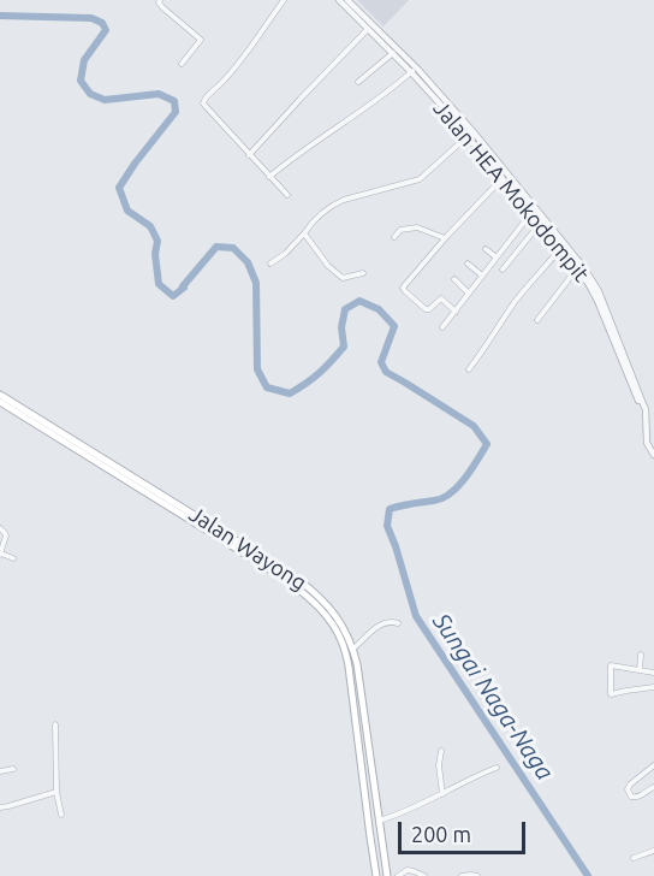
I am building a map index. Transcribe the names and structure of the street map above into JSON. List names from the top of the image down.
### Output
{
  "streets": {
    "main road": ["Jalan Wayong"],
    "street": ["Jalan HEA Mokodompit"]
  },
  "water": ["Sungai Naga-Naga"],
  "scale_bar": "200 m"
}
